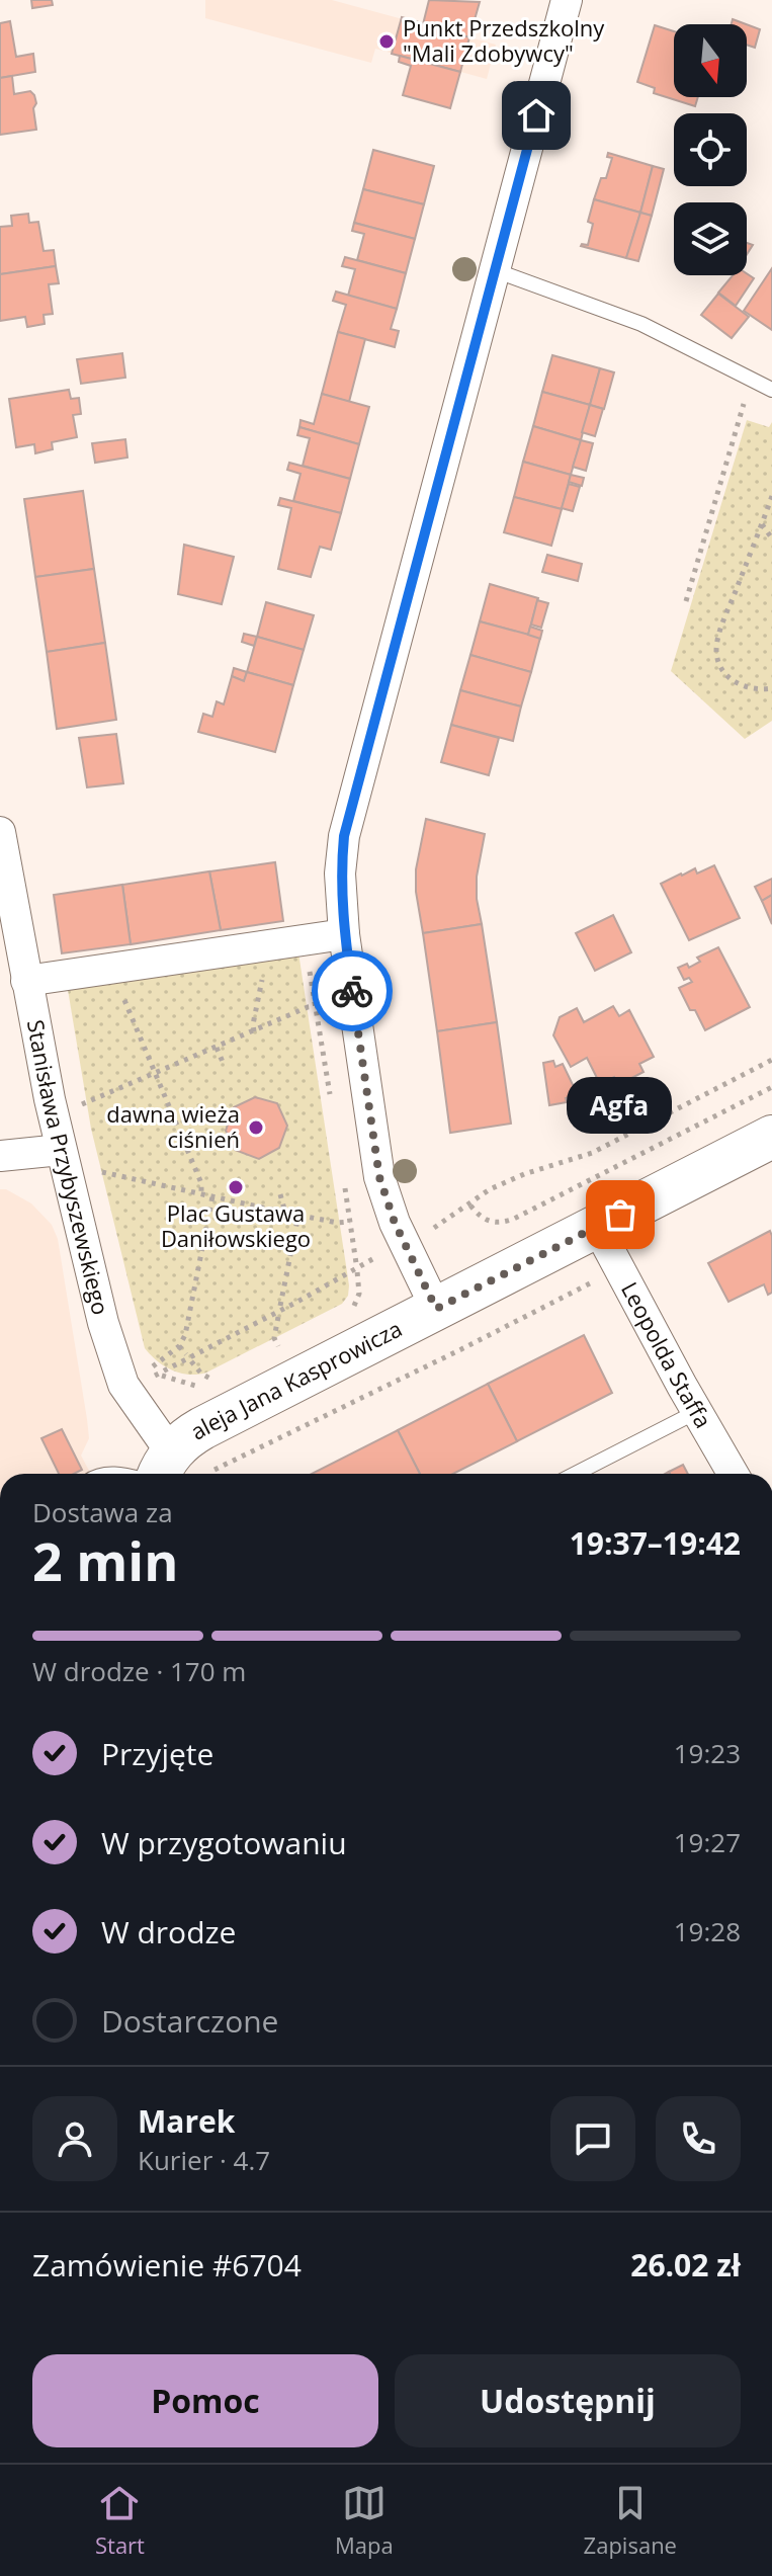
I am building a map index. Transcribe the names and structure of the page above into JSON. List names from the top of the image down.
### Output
{
  "streets": {
    "street": ["Stanisława Przybyszewskiego", "Leopolda Staffa", "aleja Jana Kasprowicza"]
  },
  "crossings": [
    ["Stanisława Przybyszewskiego", "aleja Jana Kasprowicza"],
    ["Leopolda Staffa", "aleja Jana Kasprowicza"]
  ],
  "places": [
    "Punkt Przedszkolny \"Mali Zdobywcy\"",
    "dawna wieża ciśnień",
    "Plac Gustawa Daniłowskiego",
    "Agfa"
  ],
  "north": "bottom",
  "page": {
    "bubble": "Agfa",
    "heading": ["2 min", "Dostawa za", "19:37–19:42"],
    "panel": [
      "Marek",
      "Kurier · 4.7",
      "Zamówienie #6704",
      "26.02 zł"
    ],
    "bar": "W drodze · 170 m",
    "list": [
      ["Przyjęte", "19:23"],
      ["W przygotowaniu", "19:27"],
      ["W drodze", "19:28"],
      "Dostarczone"
    ],
    "buttons": ["Pomoc", "Udostępnij"],
    "tabs": ["Start", "Mapa", "Zapisane"]
  }
}
